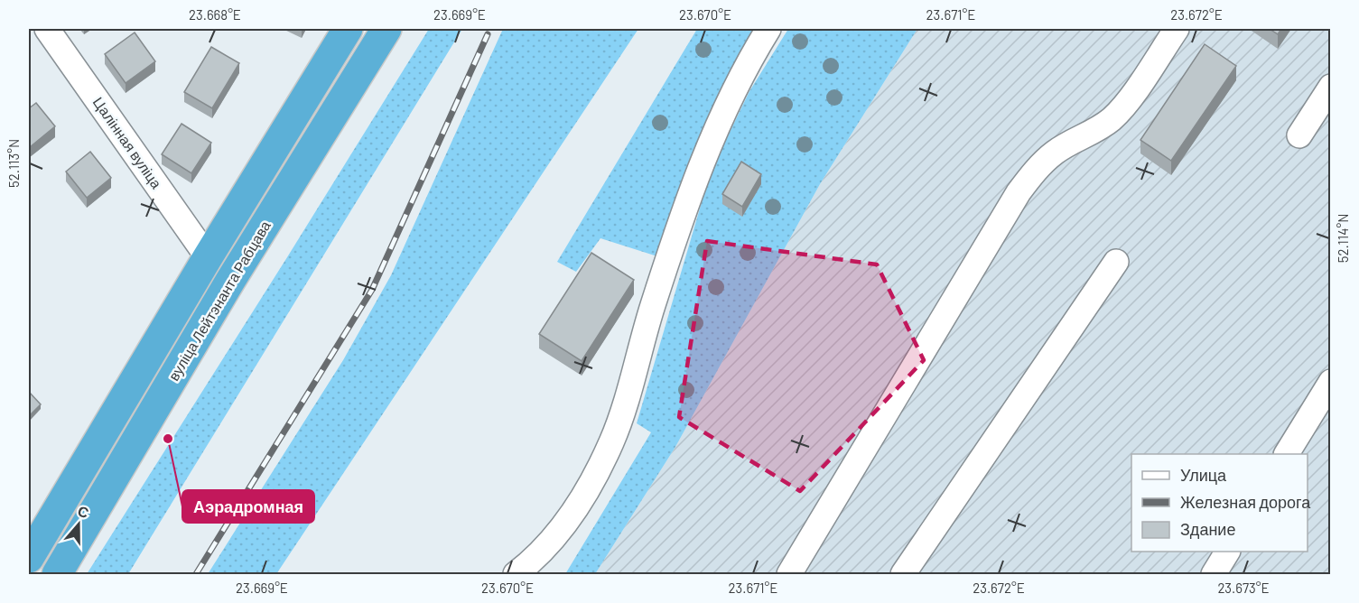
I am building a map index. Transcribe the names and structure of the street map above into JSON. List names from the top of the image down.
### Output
{
  "streets": {
    "highway": ["вуліца Лейтэнанта Рабцава"],
    "street": ["Цалінная вуліца"]
  },
  "places": ["Аэрадромная"],
  "legend": ["Улица", "Железная дорога", "Здание"],
  "north": "top",
  "coordinates": [
    "23.668°E",
    "23.669°E",
    "23.670°E",
    "23.671°E",
    "23.672°E",
    "52.113°N",
    "52.114°N",
    "23.673°E"
  ]
}
